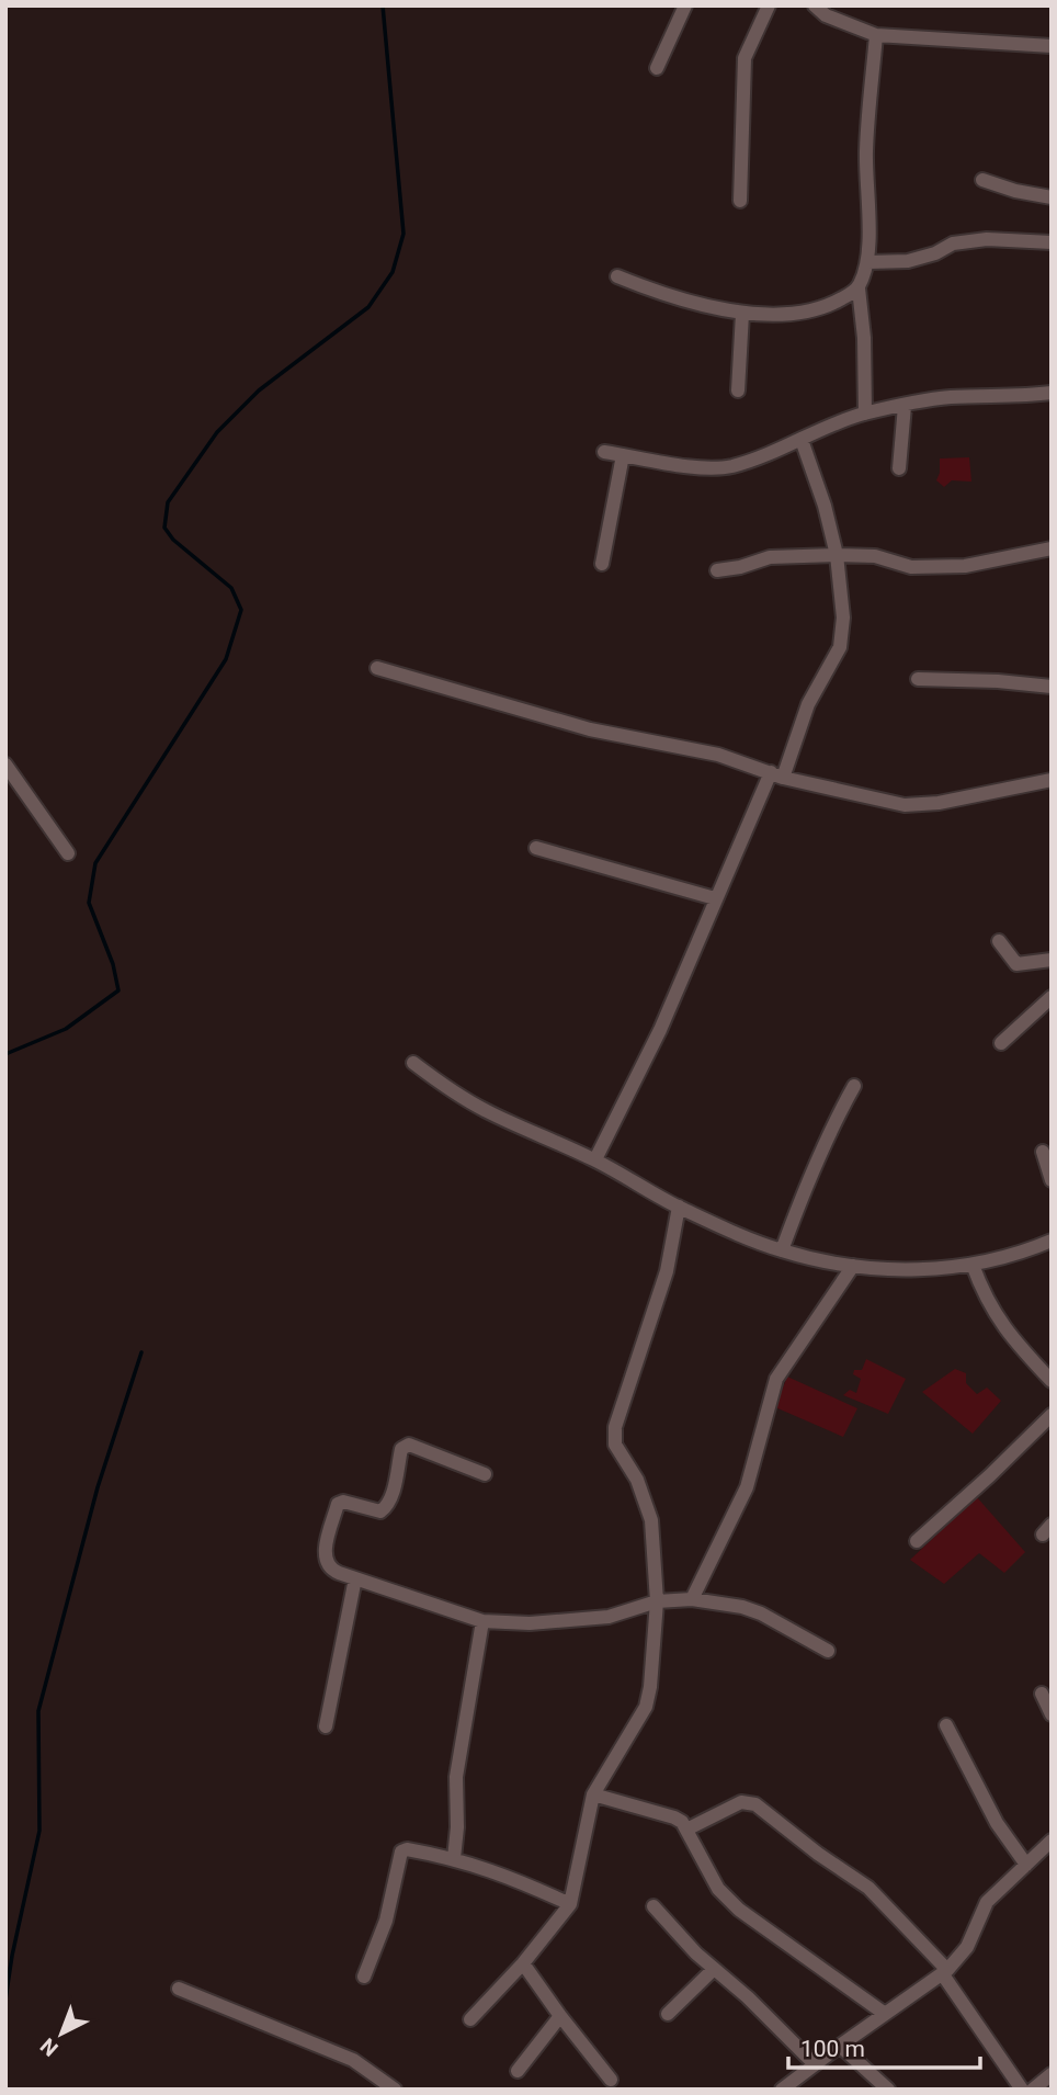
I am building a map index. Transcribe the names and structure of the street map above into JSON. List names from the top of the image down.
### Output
{
  "scale_bar": "100 m",
  "north": "bottom left"
}
